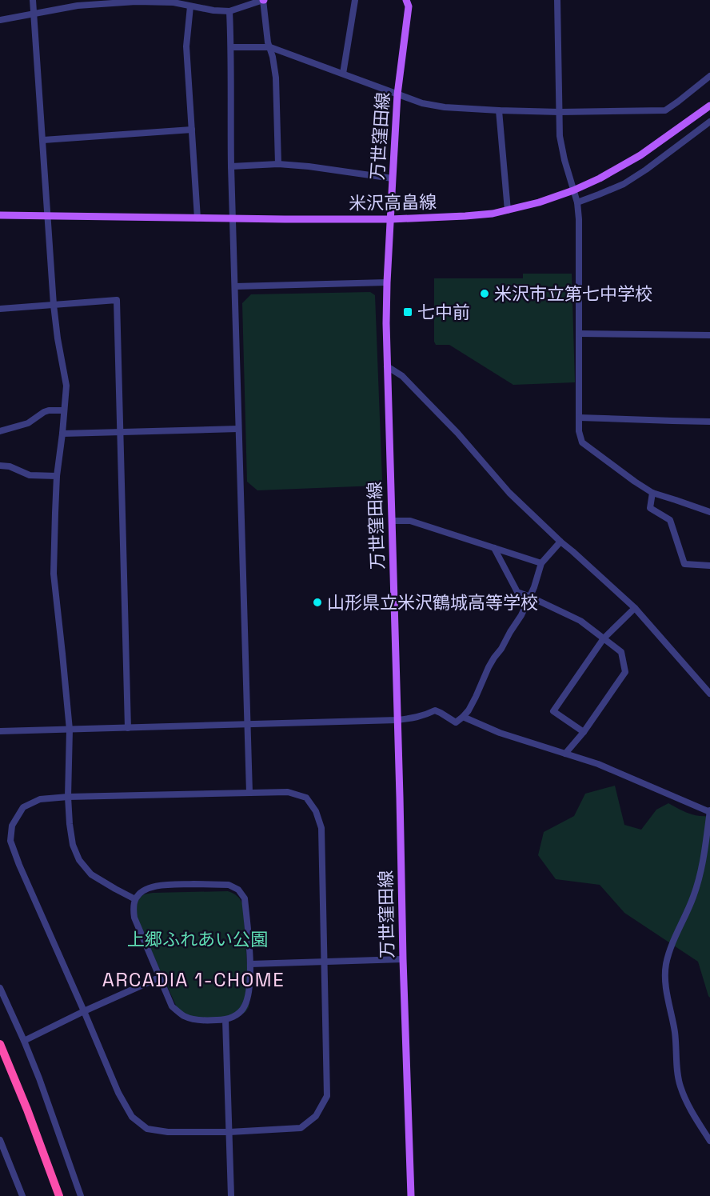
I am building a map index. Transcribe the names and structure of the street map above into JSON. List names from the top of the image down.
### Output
{
  "streets": {
    "main road": ["万世窪田線", "米沢高畠線"]
  },
  "crossings": [
    ["万世窪田線", "米沢高畠線"]
  ],
  "districts": ["ARCADIA 1-CHOME"],
  "parks": ["上郷ふれあい公園"],
  "places": {
    "other": ["米沢市立第七中学校", "山形県立米沢鶴城高等学校"],
    "transit": ["七中前"]
  }
}
